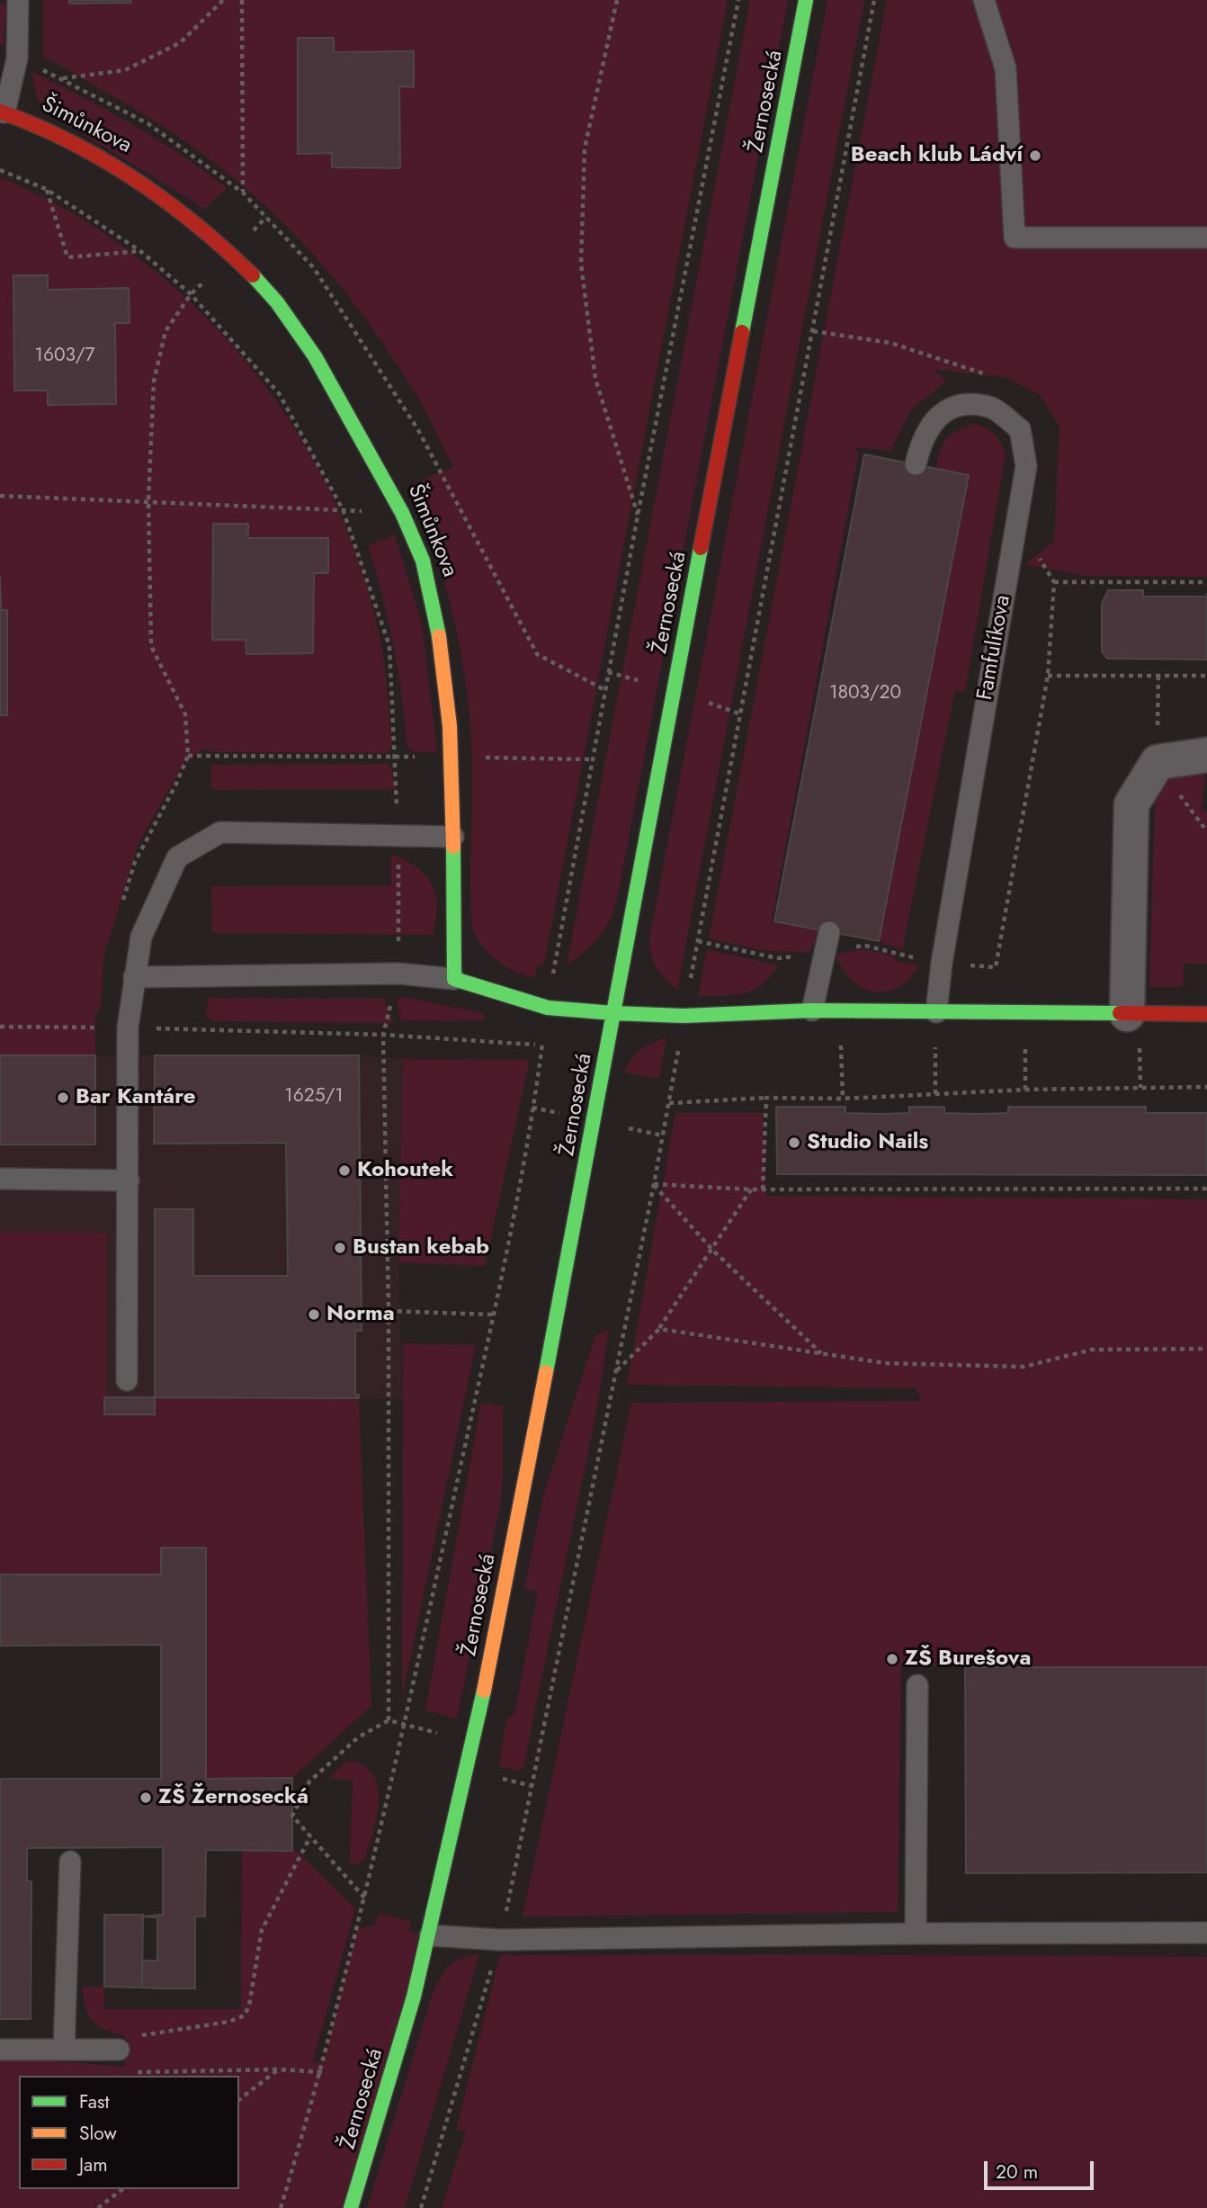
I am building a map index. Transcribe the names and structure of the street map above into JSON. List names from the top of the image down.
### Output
{
  "streets": {
    "street": ["Žernosecká", "Šimůnkova"],
    "lane": ["Famfulíkova"]
  },
  "places": [
    "Beach klub Ládví",
    "Bar Kantáre",
    "Studio Nails",
    "Kohoutek",
    "Bustan kebab",
    "Norma",
    "ZŠ Burešova",
    "ZŠ Žernosecká"
  ],
  "house_numbers": ["1603/7", "1803/20", "1625/1"],
  "legend": ["Fast", "Slow", "Jam"],
  "scale_bar": "20 m"
}
